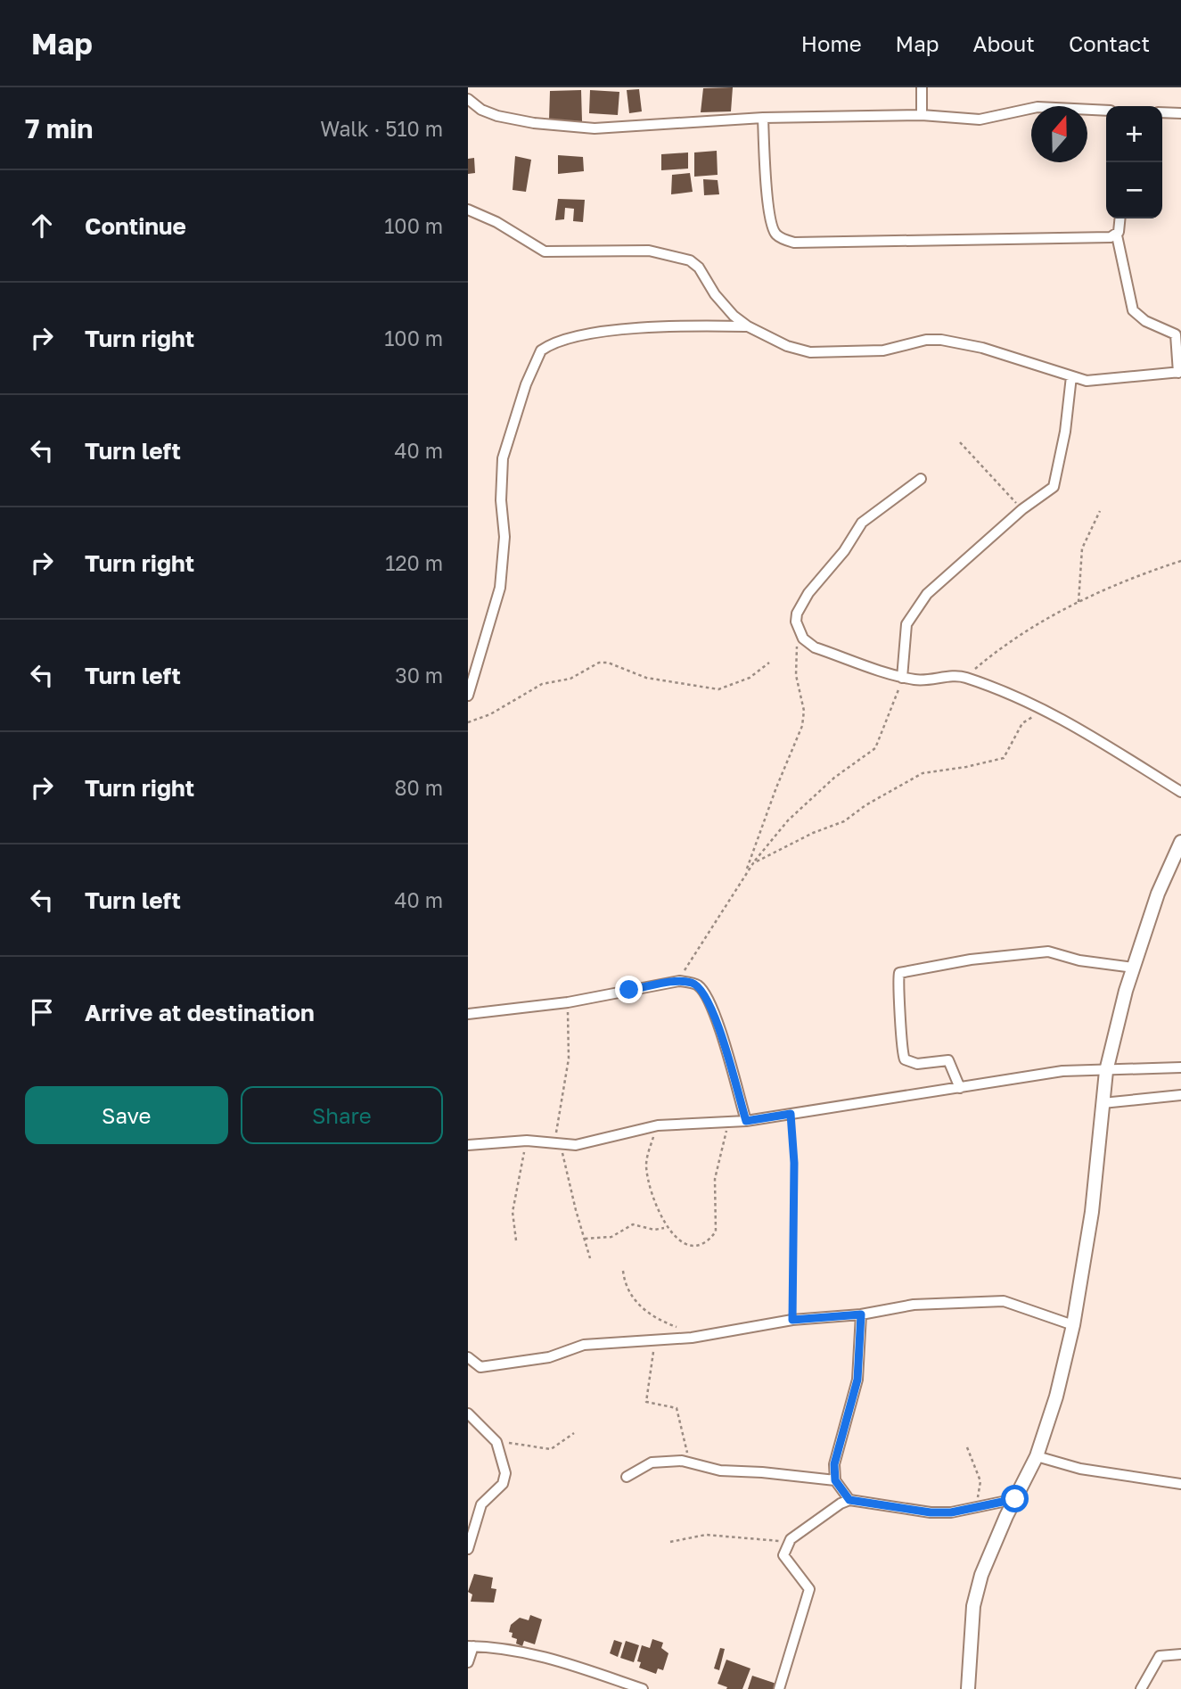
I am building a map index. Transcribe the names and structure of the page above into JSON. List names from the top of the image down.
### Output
{
  "north": "top",
  "page": {
    "header": "Map",
    "nav": [
      "Home",
      "Map",
      "About",
      "Contact"
    ],
    "heading": ["7 min", "Walk · 510 m"],
    "map_buttons": ["+", "−"],
    "list": [
      ["Continue", "100 m"],
      ["Turn right", "100 m"],
      ["Turn left", "40 m"],
      ["Turn right", "120 m"],
      ["Turn left", "30 m"],
      ["Turn right", "80 m"],
      ["Turn left", "40 m"],
      "Arrive at destination"
    ],
    "buttons": ["Save", "Share"]
  }
}
